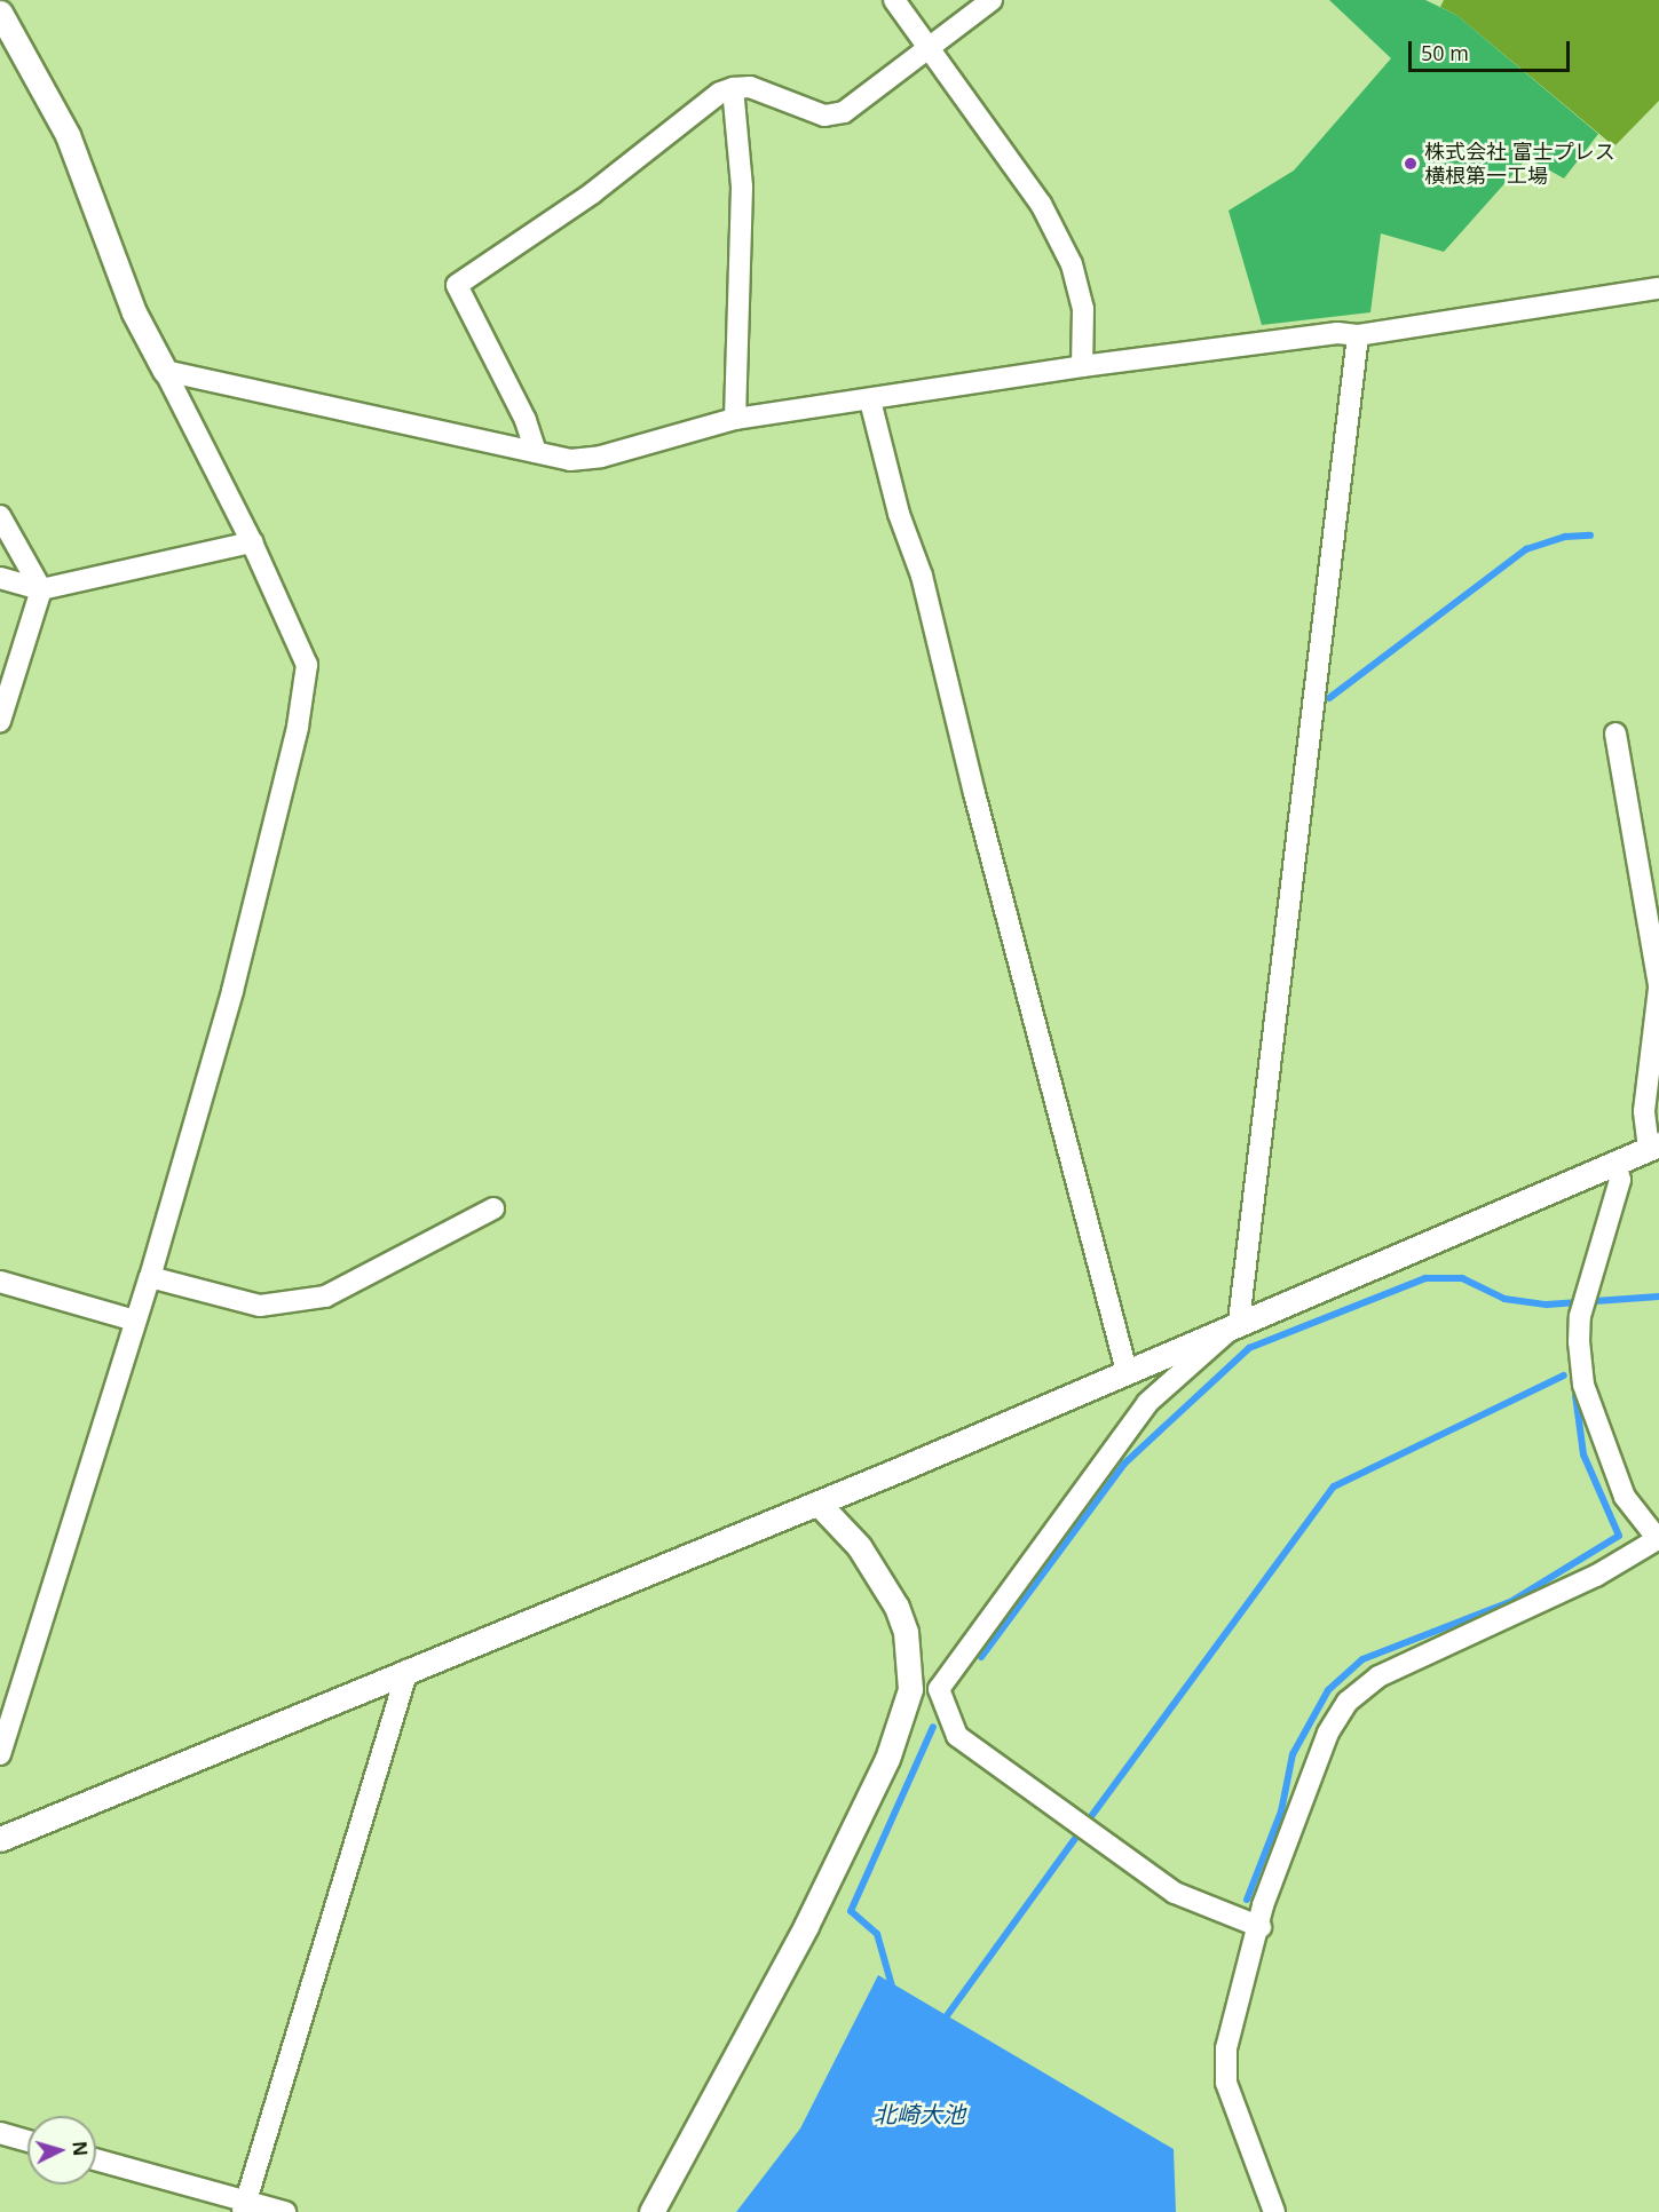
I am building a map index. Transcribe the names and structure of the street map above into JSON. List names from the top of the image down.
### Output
{
  "water": ["北崎大池"],
  "places": ["株式会社 富士プレス 横根第一工場"],
  "scale_bar": "50 m",
  "north": "right"
}
